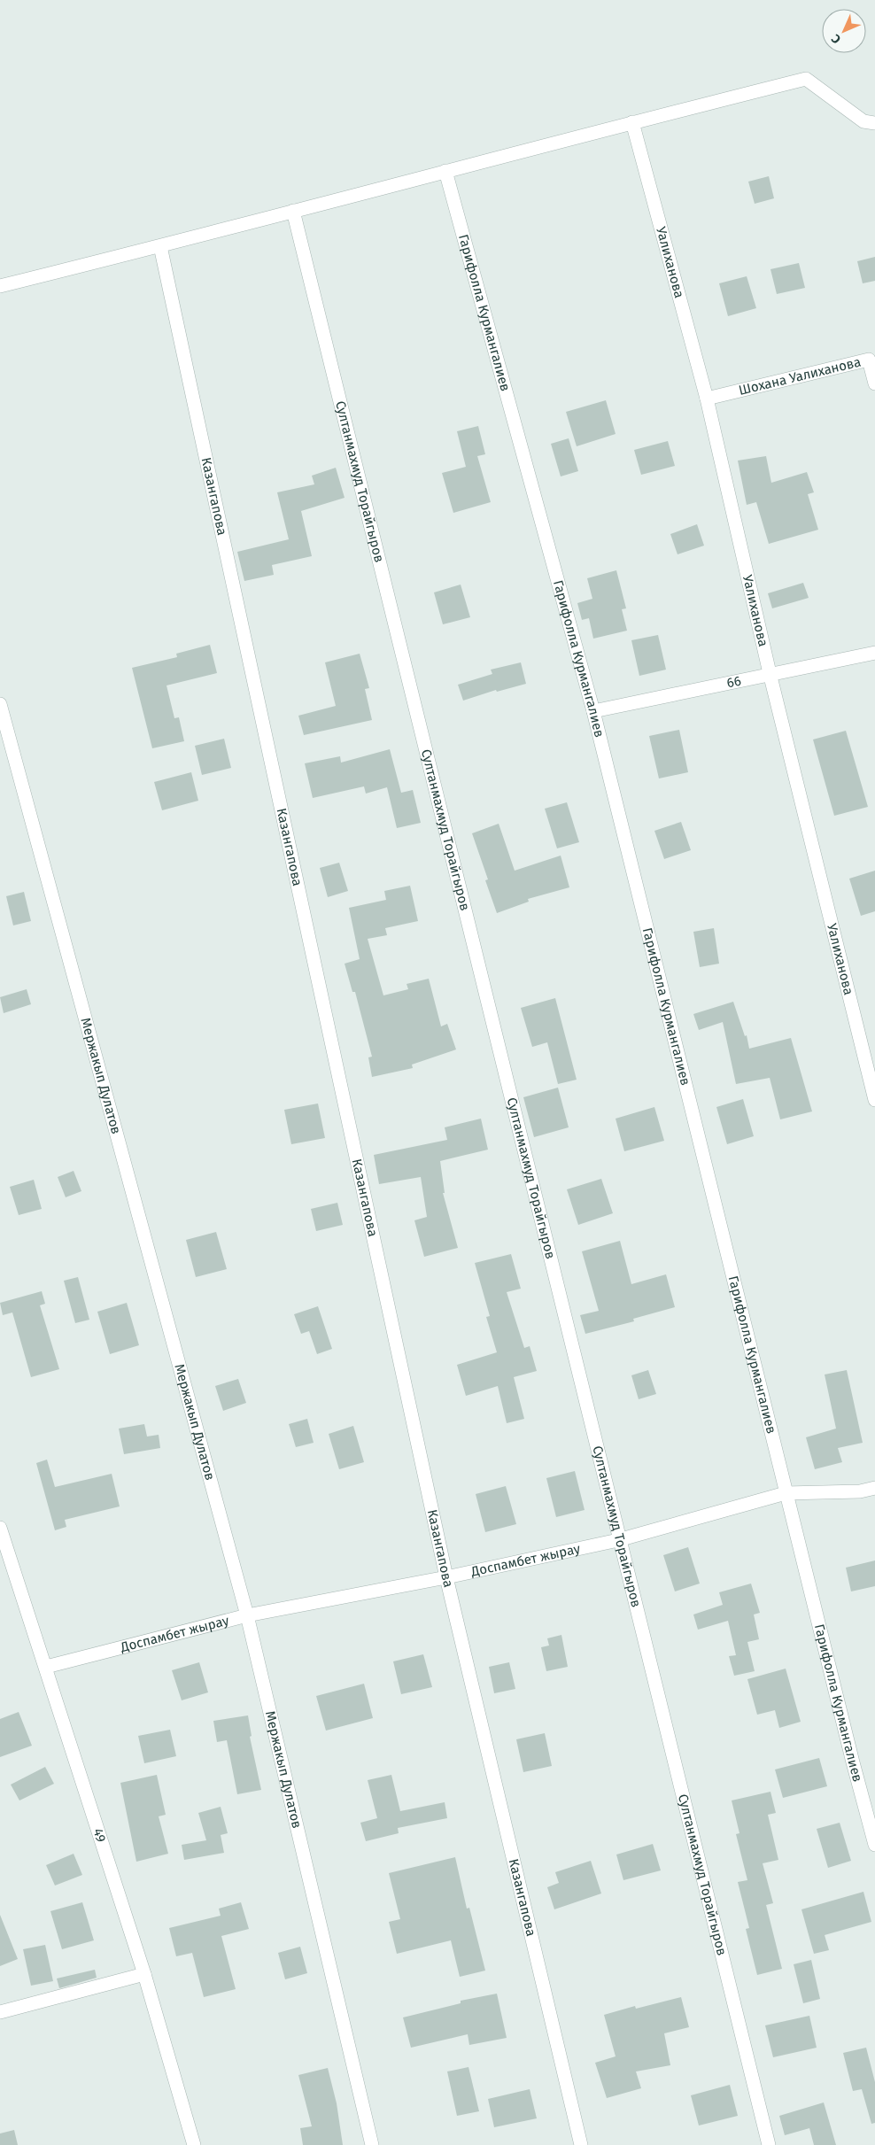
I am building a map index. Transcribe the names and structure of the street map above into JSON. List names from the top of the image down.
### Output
{
  "streets": {
    "street": [
      "Уалиханова",
      "Гарифолла Курмангалиев",
      "Шохана Уалиханова",
      "Султанмахмуд Торайгыров",
      "Казангапова",
      "66",
      "Мержакып Дулатов",
      "Доспамбет жырау",
      "49"
    ]
  },
  "crossings": [
    ["Уалиханова", "Шохана Уалиханова"],
    ["Уалиханова", "66"],
    ["Гарифолла Курмангалиев", "66"],
    ["Гарифолла Курмангалиев", "Доспамбет жырау"],
    ["Султанмахмуд Торайгыров", "Доспамбет жырау"],
    ["Казангапова", "Доспамбет жырау"],
    ["Мержакып Дулатов", "Доспамбет жырау"],
    ["Доспамбет жырау", "49"]
  ],
  "north": "bottom left"
}
